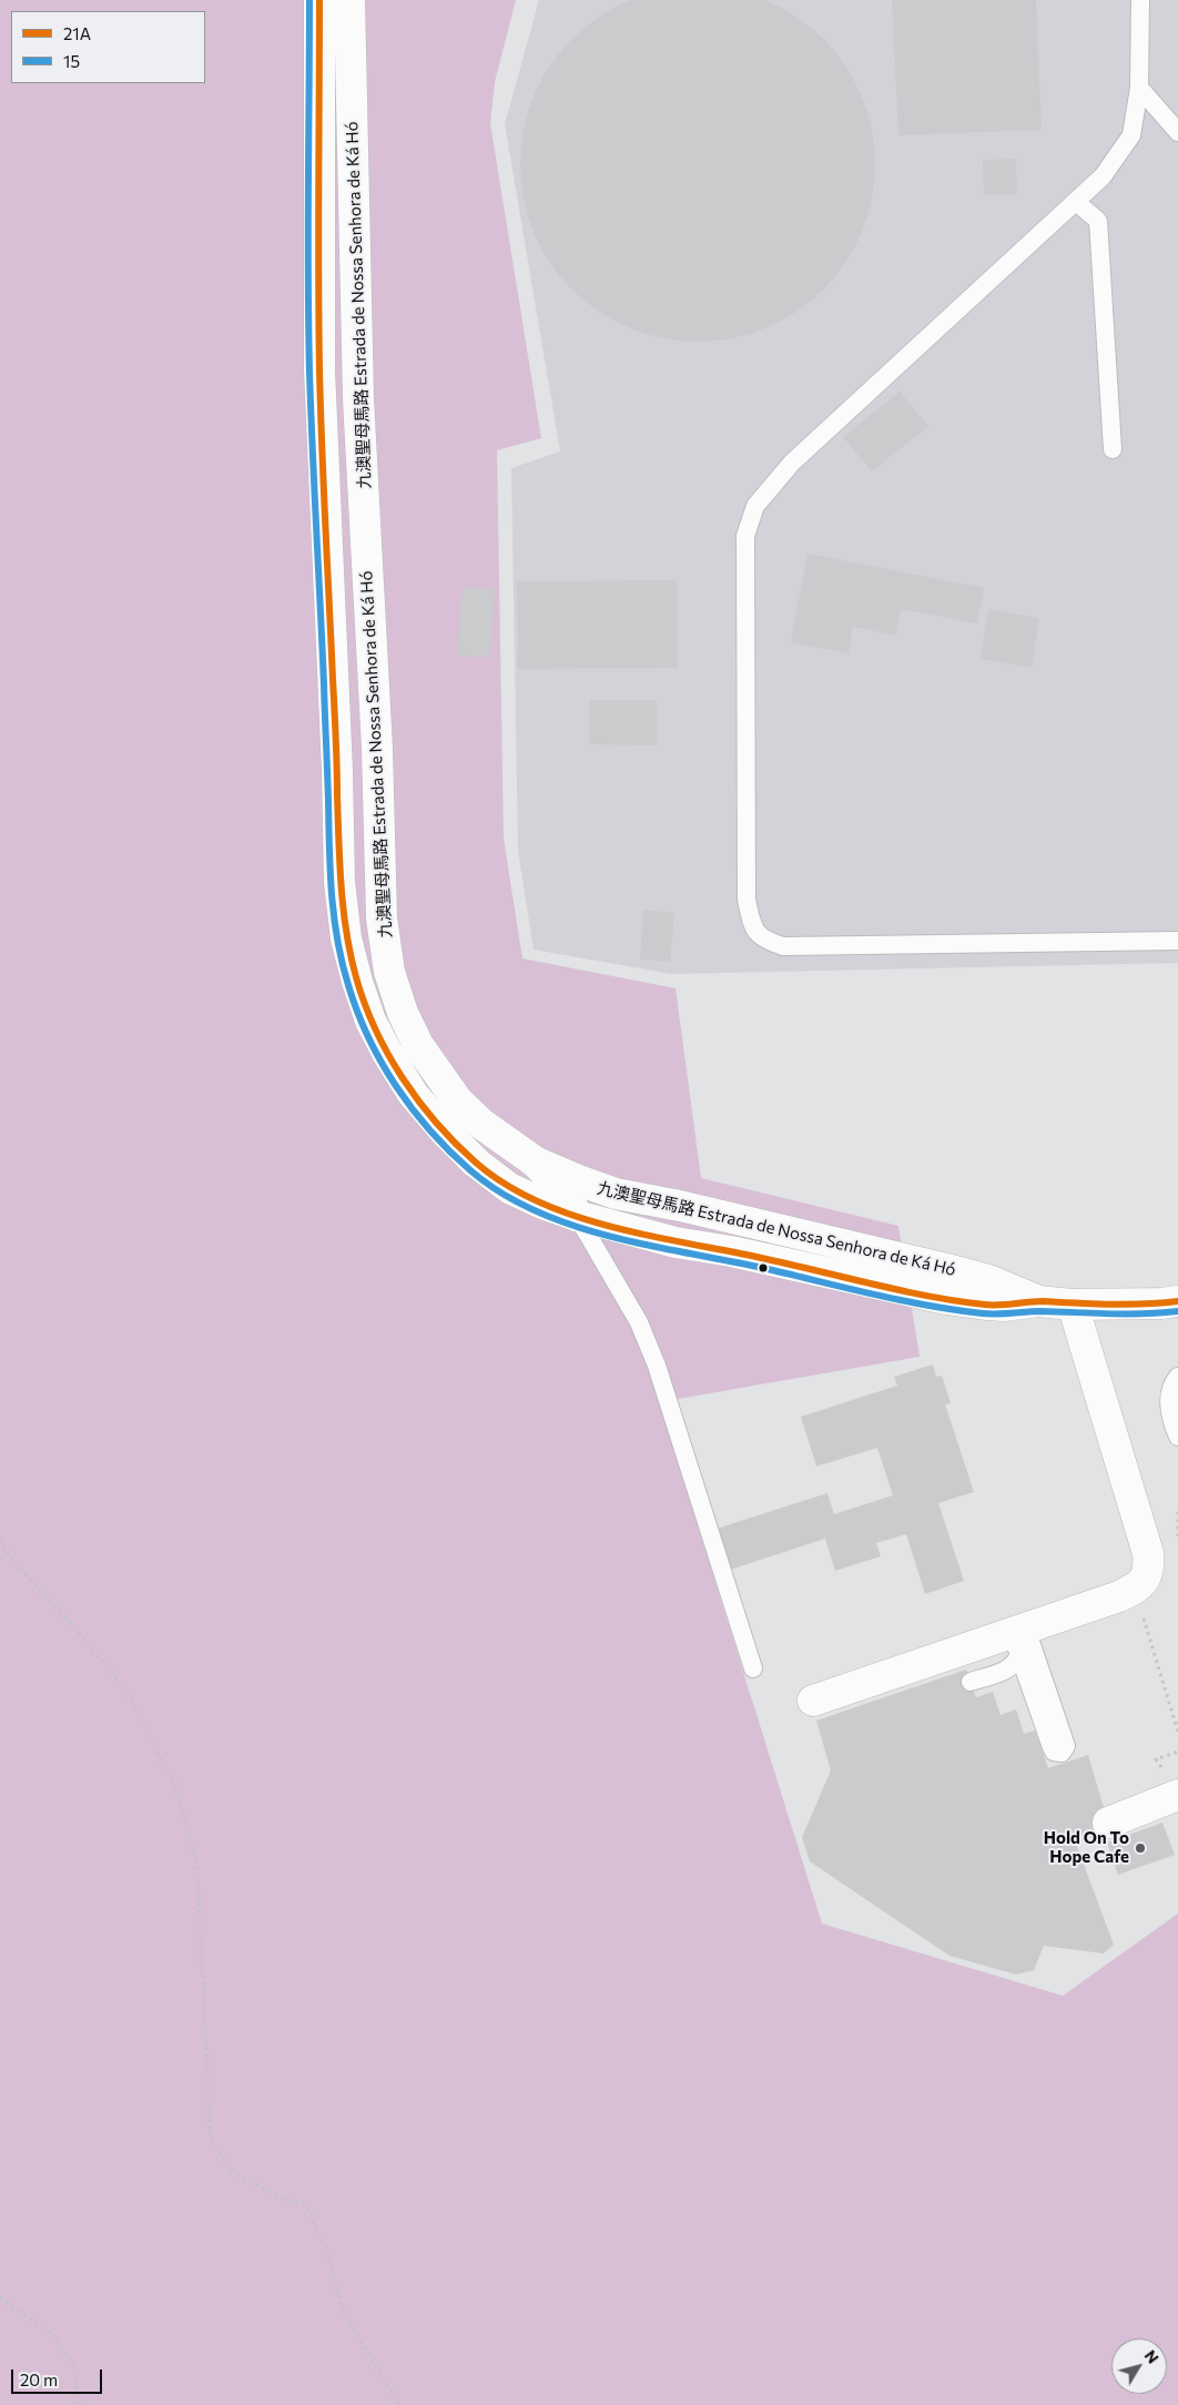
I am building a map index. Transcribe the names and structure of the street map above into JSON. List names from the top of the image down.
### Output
{
  "streets": {
    "street": ["九澳聖母馬路 Estrada de Nossa Senhora de Ká Hó"]
  },
  "places": ["Hold On To Hope Cafe"],
  "lines": ["transit line 21A", "transit line 15"],
  "legend": ["21A", "15"],
  "scale_bar": "20 m",
  "north": "top right"
}
